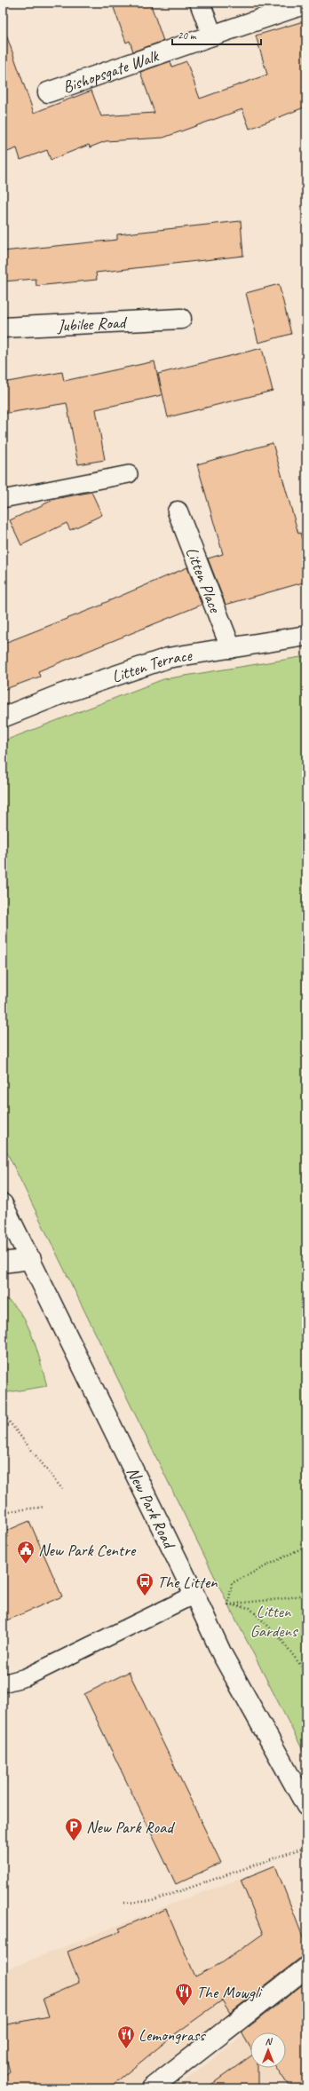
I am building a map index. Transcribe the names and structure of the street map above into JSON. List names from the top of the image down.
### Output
{
  "streets": {
    "street": [
      "Bishopsgate Walk",
      "Jubilee Road",
      "Litten Place",
      "Litten Terrace",
      "New Park Road"
    ]
  },
  "crossings": [
    ["Litten Place", "Litten Terrace"]
  ],
  "parks": ["Litten Gardens"],
  "places": {
    "public building": ["New Park Centre"],
    "bus stop": ["The Litten"],
    "parking": ["New Park Road"],
    "restaurant": ["The Mowgli", "Lemongrass"]
  },
  "scale_bar": "20 m",
  "north": "top"
}
